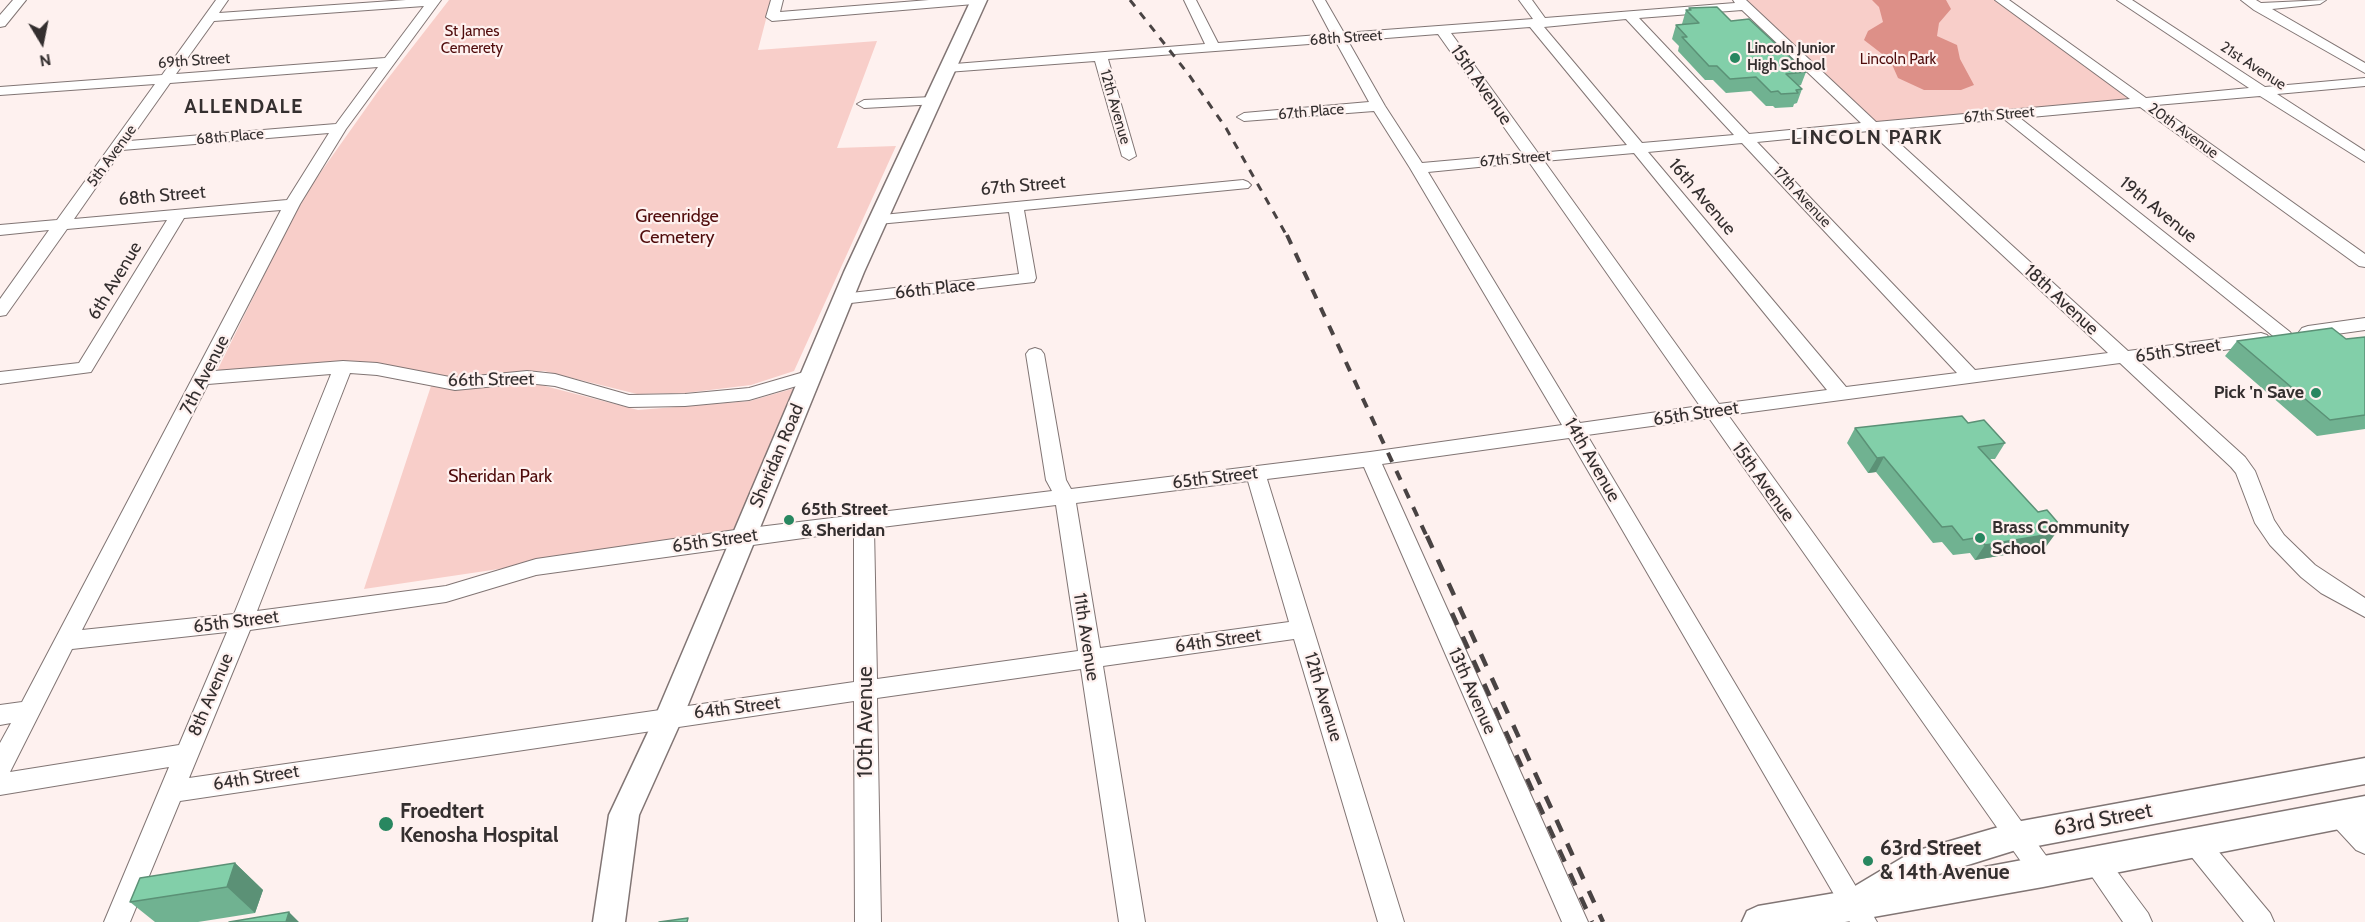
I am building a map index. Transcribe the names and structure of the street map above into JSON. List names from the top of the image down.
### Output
{
  "streets": {
    "main road": ["Sheridan Road", "63rd Street"],
    "street": [
      "68th Street",
      "69th Street",
      "21st Avenue",
      "15th Avenue",
      "12th Avenue",
      "67th Place",
      "67th Street",
      "20th Avenue",
      "68th Place",
      "5th Avenue",
      "16th Avenue",
      "17th Avenue",
      "19th Avenue",
      "6th Avenue",
      "66th Place",
      "18th Avenue",
      "65th Street",
      "7th Avenue",
      "66th Street",
      "14th Avenue",
      "11th Avenue",
      "64th Street",
      "13th Avenue",
      "8th Avenue",
      "10th Avenue"
    ]
  },
  "crossings": [
    ["68th Street", "15th Avenue"],
    ["68th Street", "12th Avenue"],
    ["68th Street", "5th Avenue"],
    ["68th Street", "16th Avenue"],
    ["68th Street", "17th Avenue"],
    ["68th Street", "6th Avenue"],
    ["68th Street", "18th Avenue"],
    ["68th Street", "7th Avenue"],
    ["68th Street", "Sheridan Road"],
    ["68th Street", "14th Avenue"],
    ["69th Street", "5th Avenue"],
    ["69th Street", "7th Avenue"],
    ["21st Avenue", "67th Street"],
    ["15th Avenue", "67th Street"],
    ["15th Avenue", "65th Street"],
    ["15th Avenue", "63rd Street"],
    ["12th Avenue", "65th Street"],
    ["12th Avenue", "64th Street"],
    ["67th Place", "14th Avenue"],
    ["67th Street", "20th Avenue"],
    ["67th Street", "16th Avenue"],
    ["67th Street", "17th Avenue"],
    ["67th Street", "19th Avenue"],
    ["67th Street", "66th Place"],
    ["67th Street", "18th Avenue"],
    ["67th Street", "Sheridan Road"],
    ["67th Street", "14th Avenue"],
    ["68th Place", "5th Avenue"],
    ["68th Place", "7th Avenue"],
    ["16th Avenue", "65th Street"],
    ["17th Avenue", "65th Street"],
    ["19th Avenue", "65th Street"],
    ["66th Place", "Sheridan Road"],
    ["18th Avenue", "65th Street"],
    ["65th Street", "7th Avenue"],
    ["65th Street", "Sheridan Road"],
    ["65th Street", "14th Avenue"],
    ["65th Street", "11th Avenue"],
    ["65th Street", "13th Avenue"],
    ["65th Street", "8th Avenue"],
    ["65th Street", "10th Avenue"],
    ["7th Avenue", "66th Street"],
    ["66th Street", "Sheridan Road"],
    ["66th Street", "8th Avenue"],
    ["Sheridan Road", "64th Street"],
    ["14th Avenue", "63rd Street"],
    ["11th Avenue", "64th Street"],
    ["64th Street", "8th Avenue"],
    ["64th Street", "10th Avenue"]
  ],
  "districts": ["ALLENDALE", "LINCOLN PARK"],
  "parks": [
    "St James Cemerety",
    "Lincoln Park",
    "Greenridge Cemetery",
    "Sheridan Park"
  ],
  "places": [
    "Lincoln Junior High School",
    "Pick 'n Save",
    "65th Street & Sheridan",
    "Brass Community School",
    "Froedtert Kenosha Hospital",
    "63rd Street & 14th Avenue"
  ],
  "north": "bottom"
}
